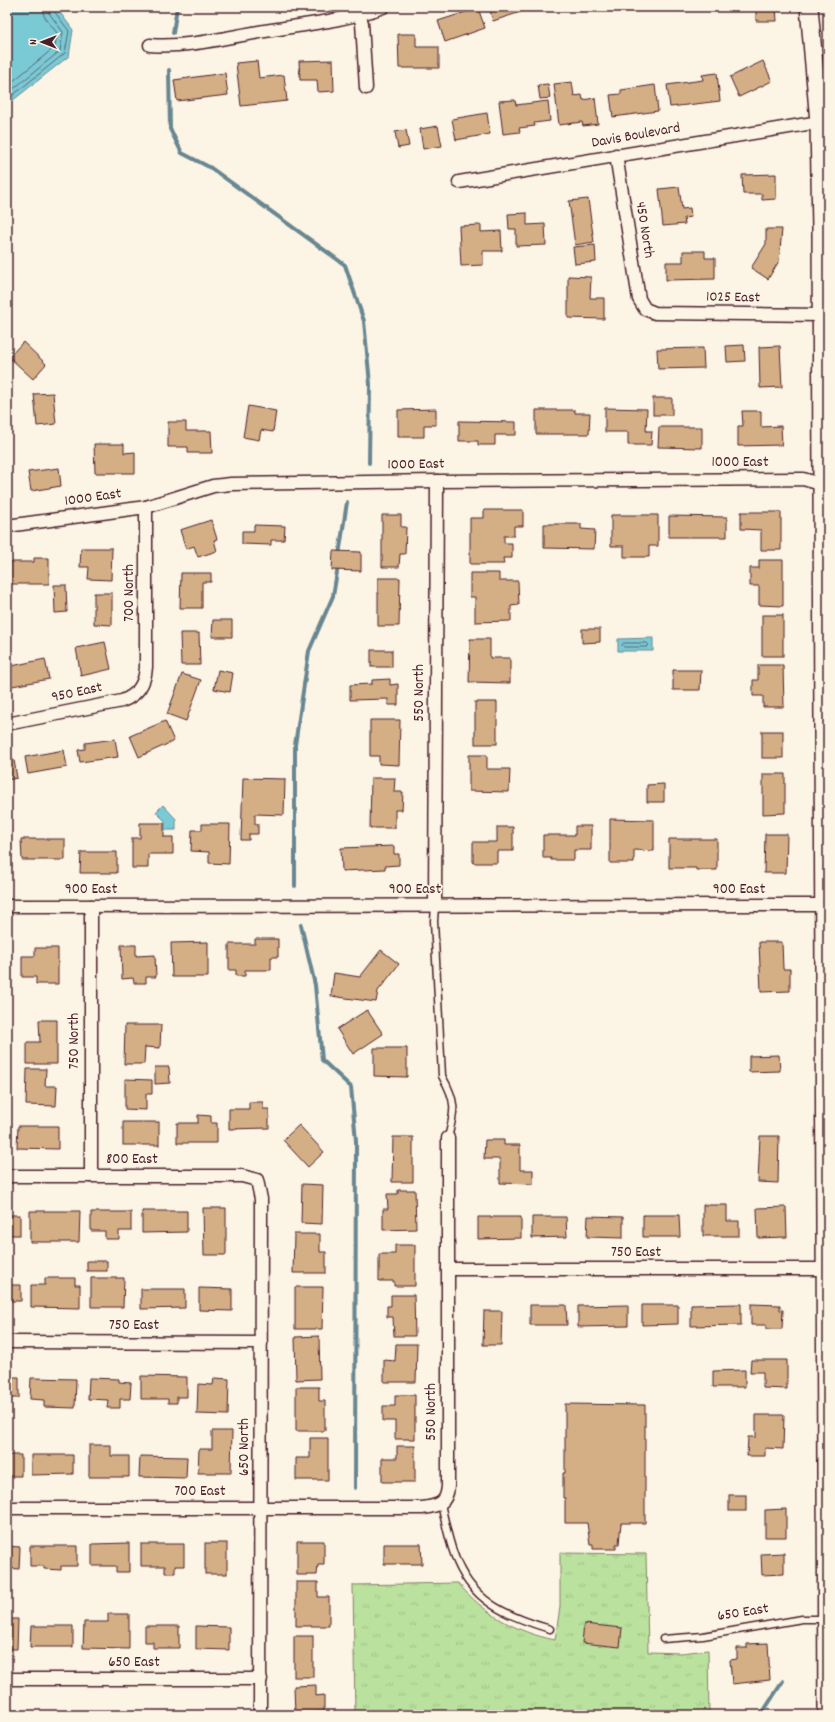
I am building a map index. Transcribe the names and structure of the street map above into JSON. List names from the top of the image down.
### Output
{
  "streets": {
    "street": [
      "Davis Boulevard",
      "450 North",
      "1025 East",
      "1000 East",
      "700 North",
      "950 East",
      "550 North",
      "900 East",
      "750 North",
      "800 East",
      "750 East",
      "650 North",
      "700 East",
      "650 East"
    ]
  },
  "crossings": [
    ["Davis Boulevard", "450 North"],
    ["450 North", "1025 East"],
    ["1000 East", "700 North"],
    ["1000 East", "550 North"],
    ["700 North", "950 East"],
    ["550 North", "900 East"],
    ["550 North", "750 East"],
    ["550 North", "700 East"],
    ["900 East", "750 North"],
    ["750 North", "800 East"],
    ["800 East", "650 North"],
    ["750 East", "650 North"],
    ["650 North", "700 East"],
    ["650 North", "650 East"]
  ],
  "north": "left"
}
